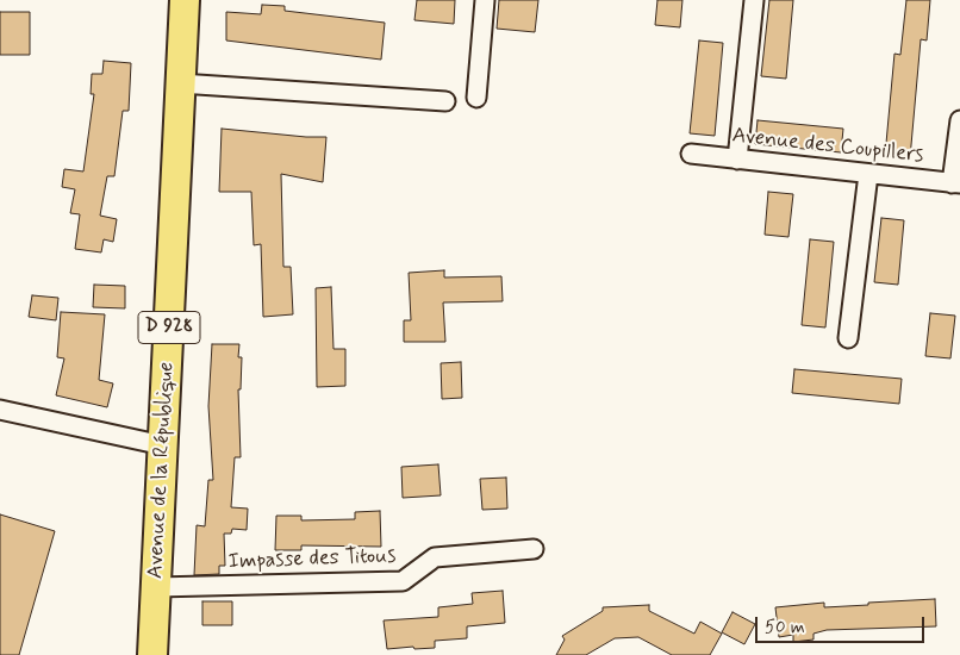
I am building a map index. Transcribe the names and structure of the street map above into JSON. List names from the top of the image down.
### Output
{
  "streets": {
    "main road": ["D 928", "Avenue de la République"],
    "street": ["Avenue des Coupillers", "Impasse des Titous"]
  },
  "crossings": [
    ["Avenue de la République", "Impasse des Titous"]
  ],
  "scale_bar": "50 m"
}
